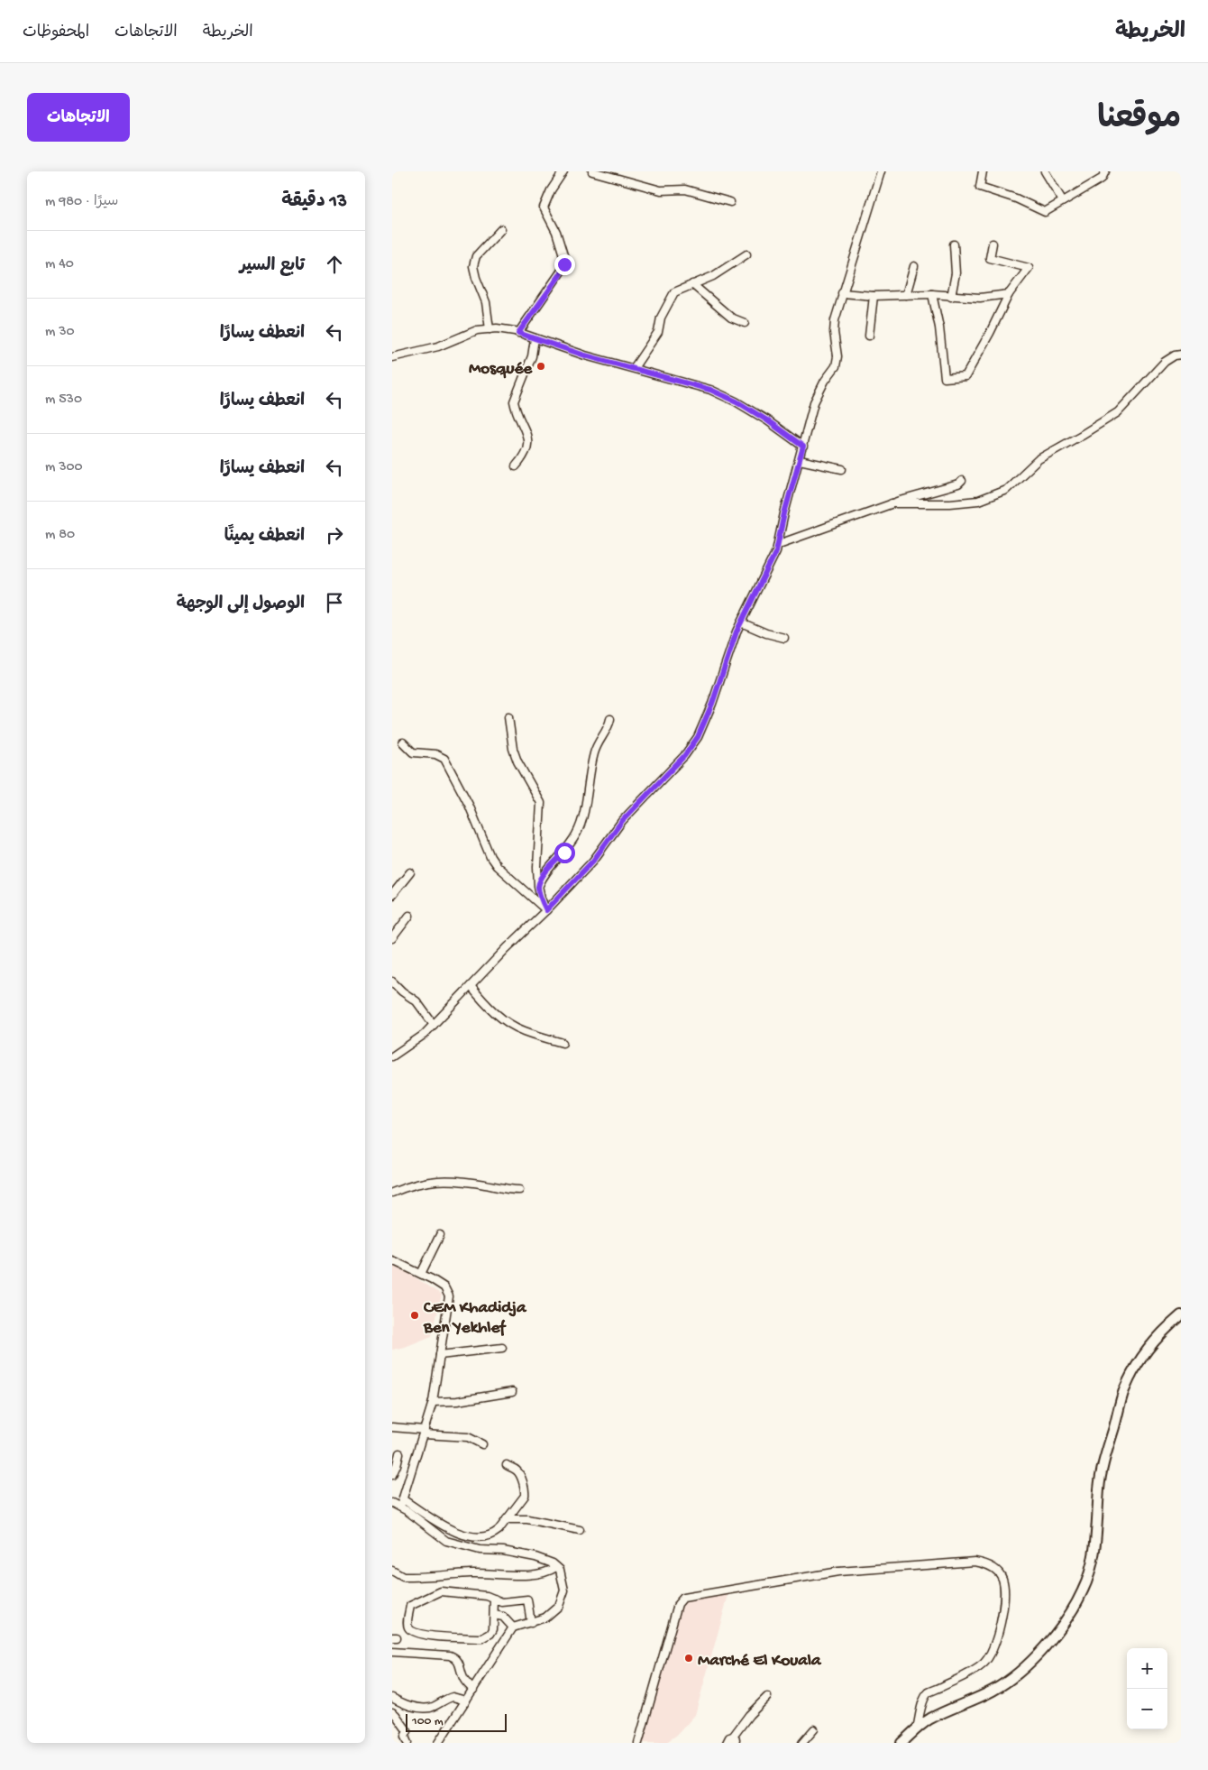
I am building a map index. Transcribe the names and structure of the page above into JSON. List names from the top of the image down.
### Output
{
  "places": ["Mosquée", "CEM Khadidja Ben Yekhlef", "Marché El Kouala"],
  "scale_bar": "100 m",
  "page": {
    "header": "الخريطة",
    "nav": ["الخريطة", "الاتجاهات", "المحفوظات"],
    "title": "موقعنا",
    "buttons": "الاتجاهات",
    "heading": ["13 دقيقة", "سيرًا · 980 m"],
    "list": [
      ["تابع السير", "40 m"],
      ["انعطف يسارًا", "30 m"],
      ["انعطف يسارًا", "530 m"],
      ["انعطف يسارًا", "300 m"],
      ["انعطف يمينًا", "80 m"],
      "الوصول إلى الوجهة"
    ],
    "map_buttons": ["+", "−"],
    "scale": "100 m"
  }
}
